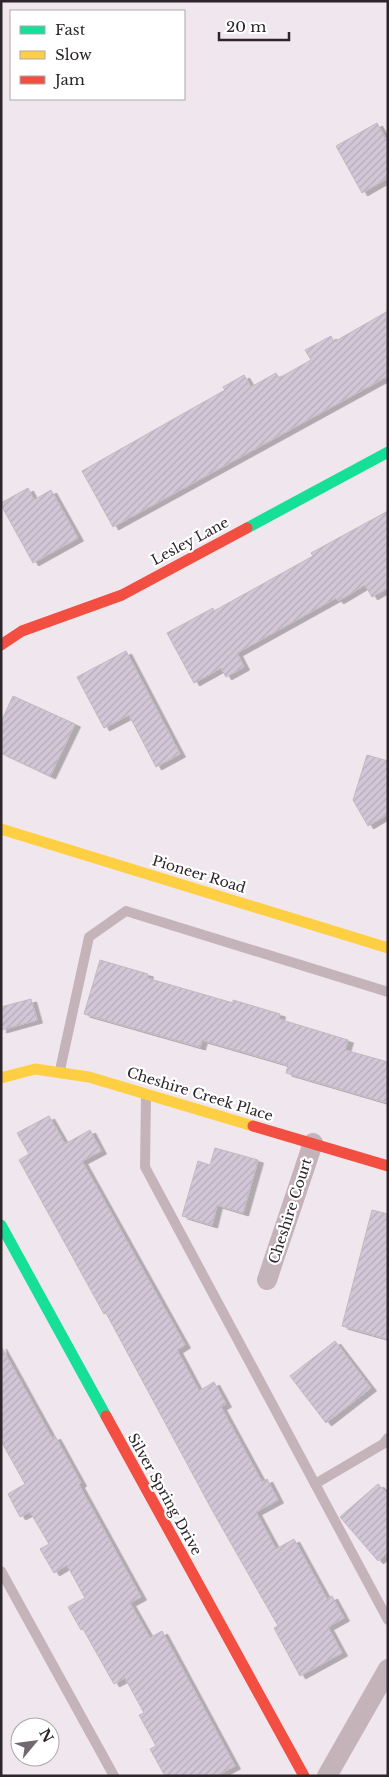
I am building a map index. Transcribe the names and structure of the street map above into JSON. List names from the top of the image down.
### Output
{
  "streets": {
    "street": [
      "Lesley Lane",
      "Pioneer Road",
      "Cheshire Creek Place",
      "Cheshire Court",
      "Silver Spring Drive"
    ]
  },
  "crossings": [
    ["Cheshire Creek Place", "Cheshire Court"]
  ],
  "legend": ["Fast", "Slow", "Jam"],
  "scale_bar": "20 m",
  "north": "top right"
}
